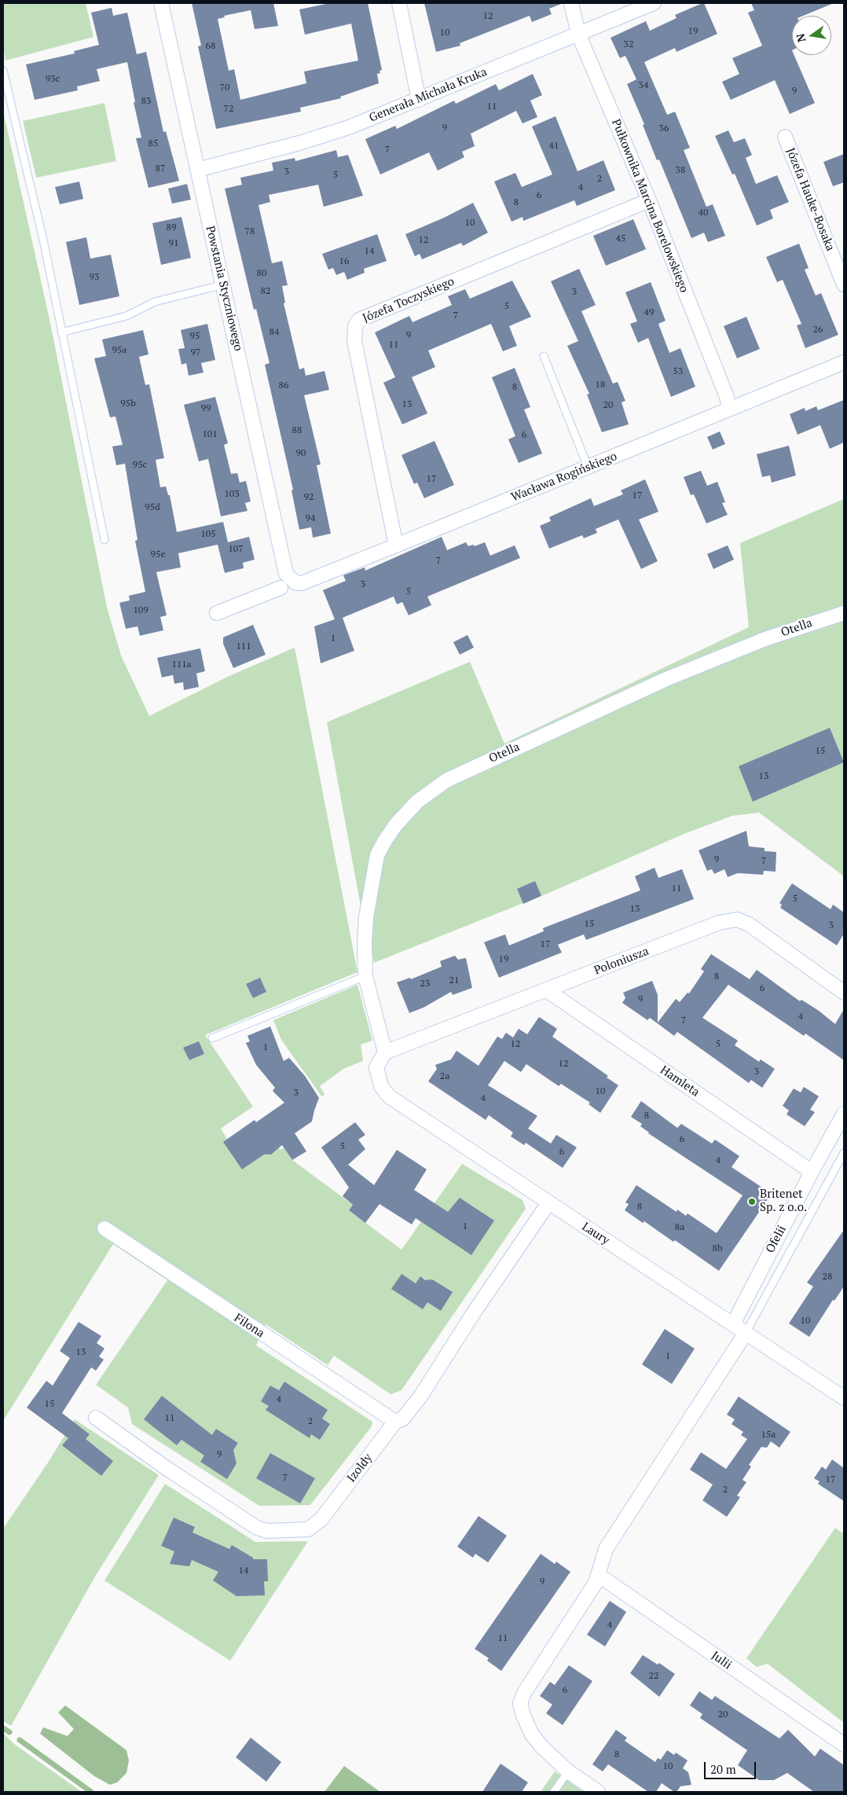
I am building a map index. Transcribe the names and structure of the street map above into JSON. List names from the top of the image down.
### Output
{
  "streets": {
    "street": [
      "Generała Michała Kruka",
      "Józefa Hauke-Bosaka",
      "Pułkownika Marcina Borelowskiego",
      "Powstania Styczniowego",
      "Józefa Toczyskiego",
      "Wacława Rogińskiego",
      "Otella",
      "Poloniusza",
      "Hamleta",
      "Laury",
      "Ofelii",
      "Filona",
      "Izoldy",
      "Julii"
    ]
  },
  "crossings": [
    ["Generała Michała Kruka", "Pułkownika Marcina Borelowskiego"],
    ["Generała Michała Kruka", "Powstania Styczniowego"],
    ["Pułkownika Marcina Borelowskiego", "Józefa Toczyskiego"],
    ["Pułkownika Marcina Borelowskiego", "Wacława Rogińskiego"],
    ["Powstania Styczniowego", "Wacława Rogińskiego"],
    ["Józefa Toczyskiego", "Wacława Rogińskiego"],
    ["Otella", "Poloniusza"],
    ["Otella", "Laury"],
    ["Poloniusza", "Hamleta"],
    ["Poloniusza", "Laury"],
    ["Hamleta", "Ofelii"],
    ["Laury", "Ofelii"],
    ["Laury", "Izoldy"],
    ["Filona", "Izoldy"]
  ],
  "places": ["Britenet Sp. z o.o."],
  "house_numbers": [
    "12",
    "19",
    "10",
    "32",
    "68",
    "93c",
    "34",
    "70",
    "9",
    "83",
    "11",
    "72",
    "9",
    "36",
    "85",
    "41",
    "7",
    "87",
    "38",
    "3",
    "5",
    "2",
    "4",
    "6",
    "8",
    "40",
    "10",
    "89",
    "78",
    "45",
    "12",
    "91",
    "14",
    "16",
    "80",
    "93",
    "82",
    "3",
    "5",
    "49",
    "7",
    "26",
    "84",
    "9",
    "95",
    "11",
    "95a",
    "97",
    "53",
    "18",
    "86",
    "8",
    "95b",
    "13",
    "20",
    "99",
    "88",
    "101",
    "6",
    "90",
    "95c",
    "17",
    "103",
    "17",
    "92",
    "95d",
    "94",
    "105",
    "107",
    "95e",
    "7",
    "3",
    "5",
    "109",
    "1",
    "111",
    "111a",
    "15",
    "13",
    "9",
    "7",
    "11",
    "5",
    "13",
    "15",
    "3",
    "17",
    "19",
    "8",
    "21",
    "23",
    "6",
    "9",
    "4",
    "7",
    "12",
    "5",
    "1",
    "12",
    "3",
    "2a",
    "10",
    "3",
    "4",
    "8",
    "6",
    "5",
    "6",
    "4",
    "8",
    "1",
    "8a",
    "8b",
    "28",
    "10",
    "13",
    "1",
    "4",
    "15",
    "11",
    "2",
    "15a",
    "9",
    "7",
    "17",
    "2",
    "14",
    "9",
    "4",
    "11",
    "22",
    "6",
    "20",
    "8",
    "10"
  ],
  "scale_bar": "20 m",
  "north": "left"
}
